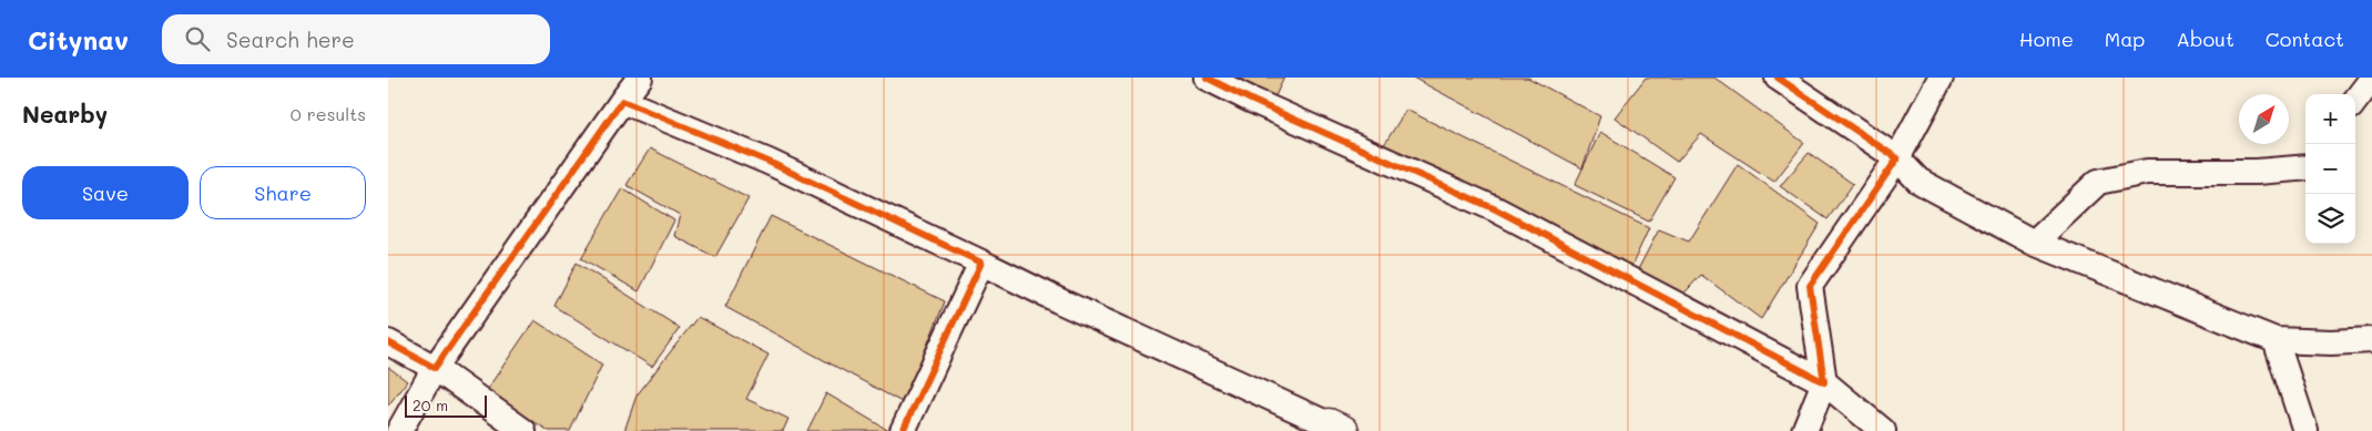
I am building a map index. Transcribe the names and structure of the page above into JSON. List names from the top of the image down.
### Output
{
  "scale_bar": "20 m",
  "north": "top right",
  "page": {
    "header": "Citynav",
    "search": "Search here",
    "nav": [
      "Home",
      "Map",
      "About",
      "Contact"
    ],
    "heading": ["Nearby", "0 results"],
    "map_buttons": ["+", "−"],
    "buttons": ["Save", "Share"],
    "scale": "20 m"
  }
}
